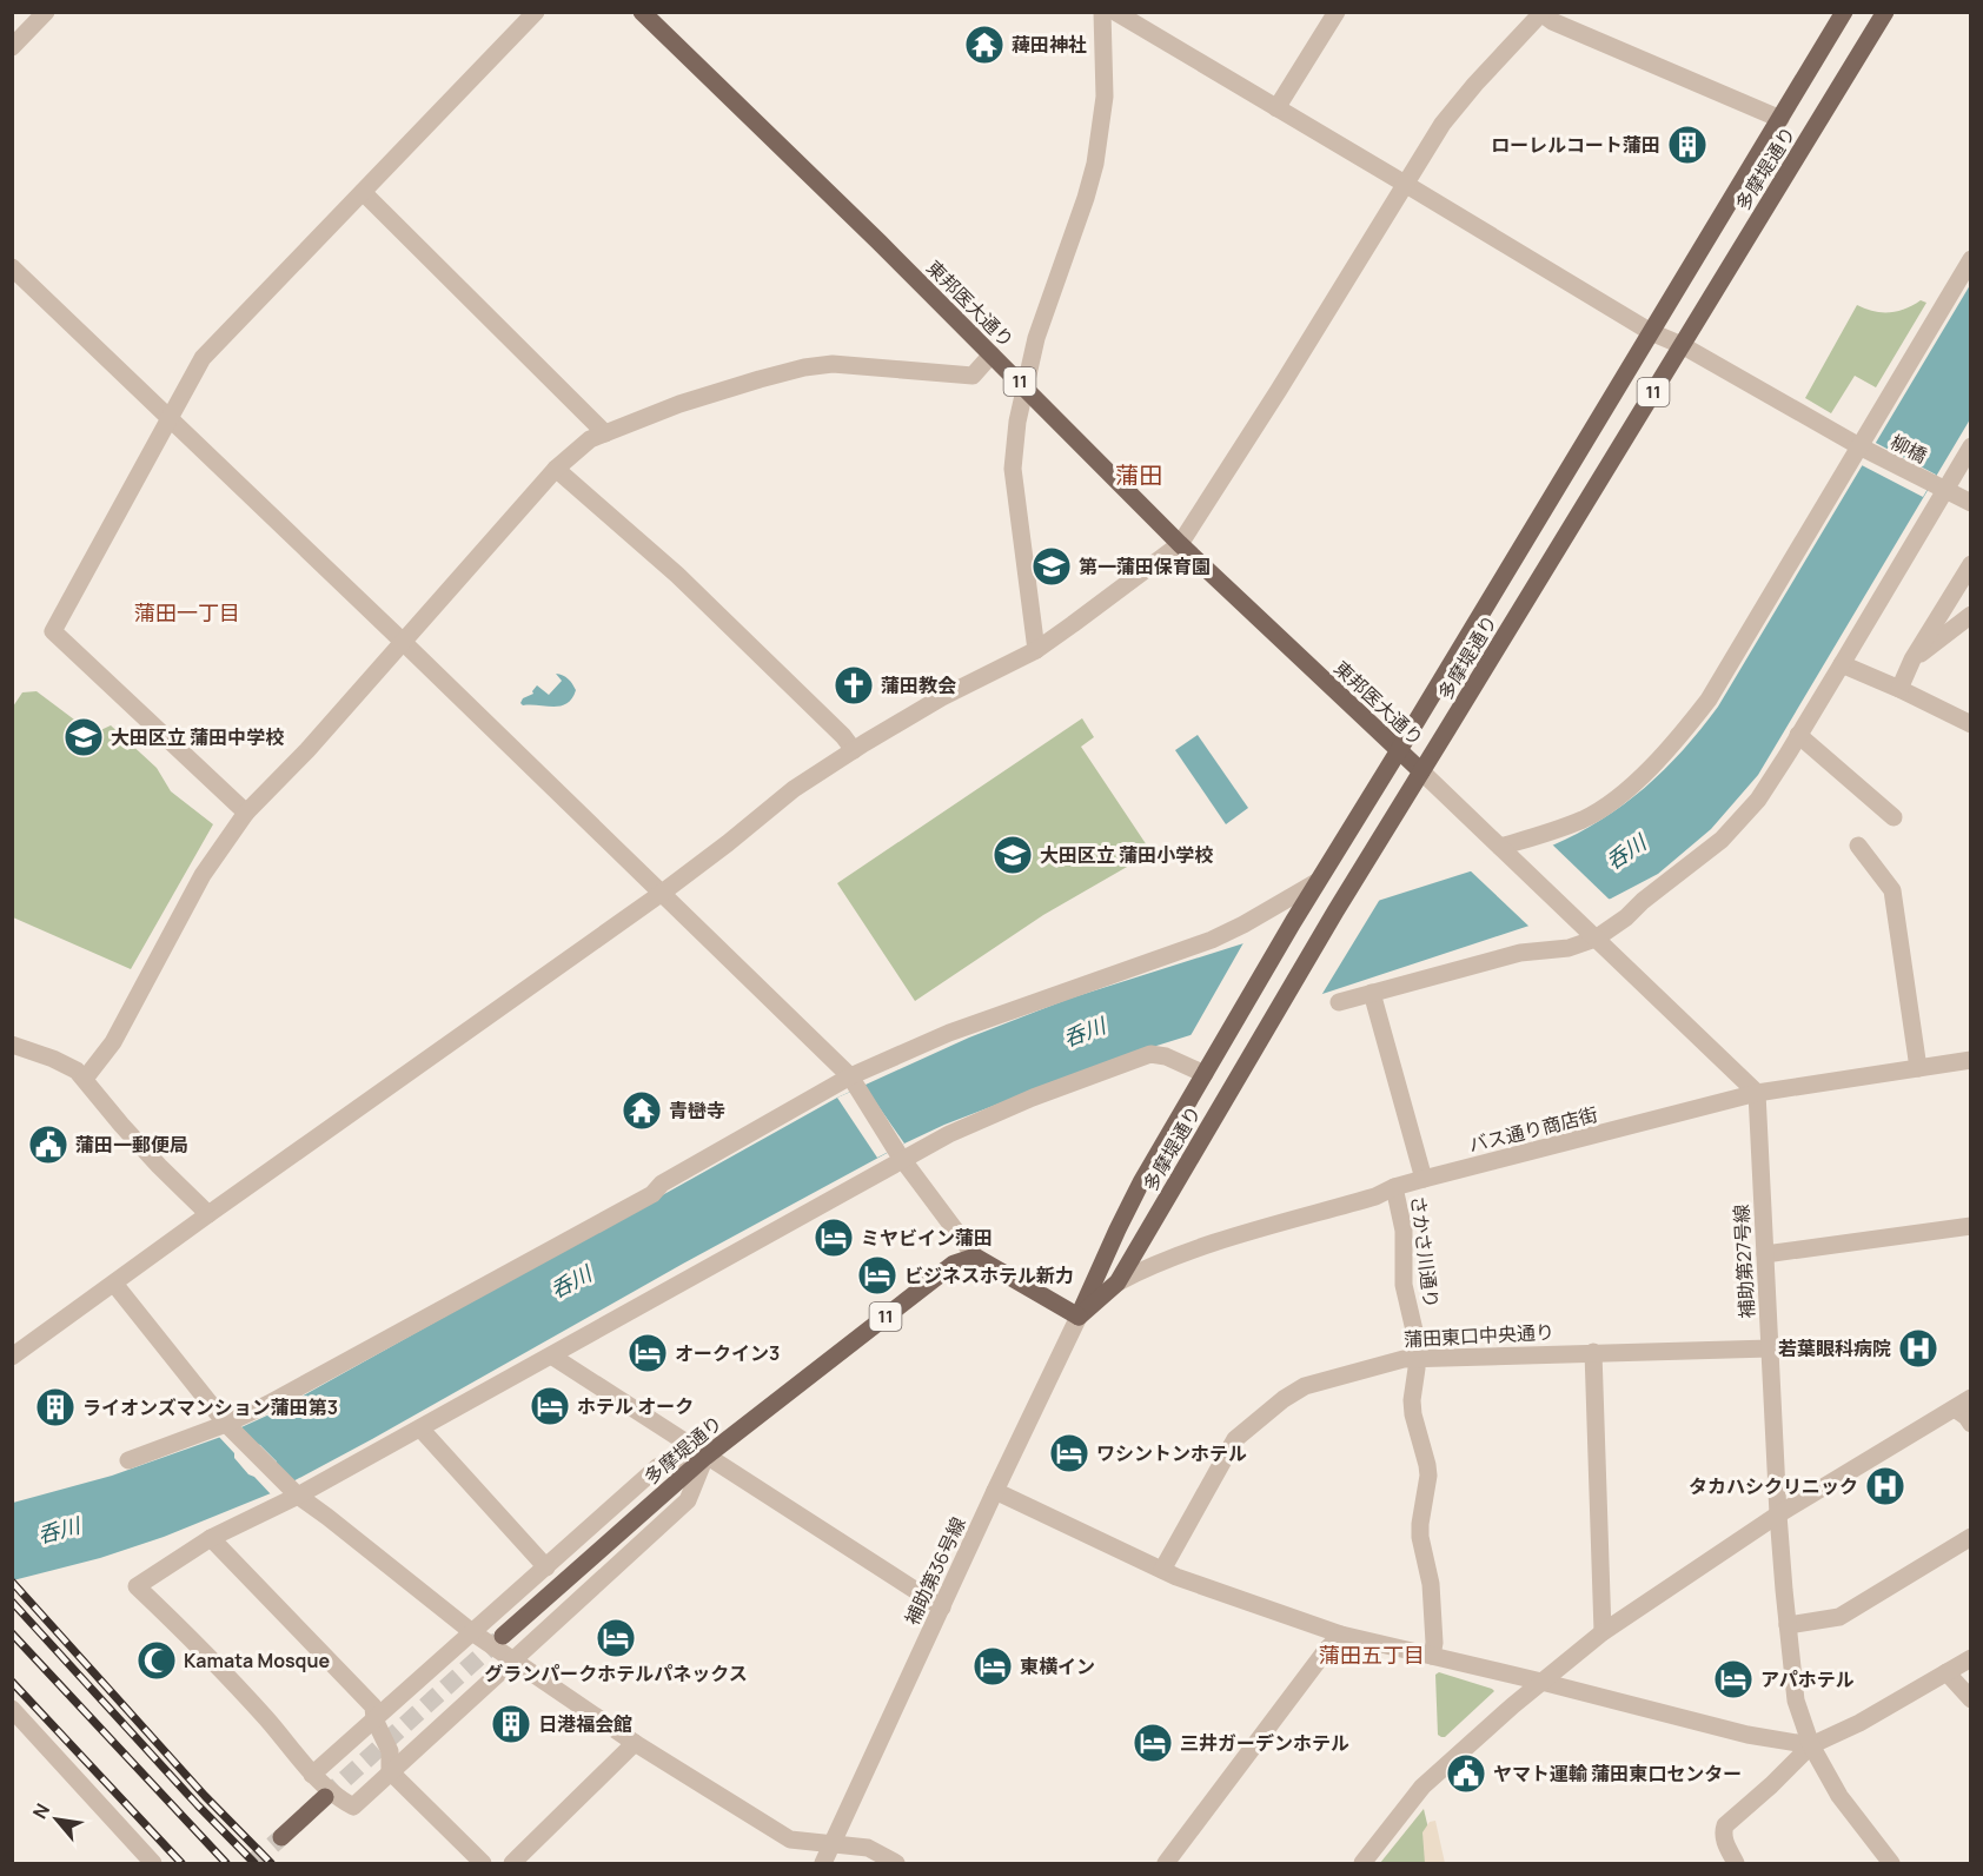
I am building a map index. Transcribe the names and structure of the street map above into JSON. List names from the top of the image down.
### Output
{
  "streets": {
    "main road": ["多摩堤通り", "東邦医大通り", "11"],
    "street": [
      "柳橋",
      "バス通り商店街",
      "さかさ川通り",
      "補助第27号線",
      "蒲田東口中央通り",
      "補助第36号線"
    ]
  },
  "crossings": [
    ["多摩堤通り", "東邦医大通り"],
    ["多摩堤通り", "柳橋"],
    ["多摩堤通り", "バス通り商店街"],
    ["多摩堤通り", "補助第36号線"],
    ["バス通り商店街", "さかさ川通り"],
    ["バス通り商店街", "補助第27号線"],
    ["さかさ川通り", "蒲田東口中央通り"],
    ["補助第27号線", "蒲田東口中央通り"]
  ],
  "districts": ["蒲田", "蒲田一丁目", "蒲田五丁目"],
  "water": ["呑川"],
  "places": {
    "temple": ["薭田神社", "青巒寺"],
    "building": ["ローレルコート蒲田", "ライオンズマンション蒲田第3", "日港福会館"],
    "school or university": ["第一蒲田保育園", "大田区立 蒲田中学校", "大田区立 蒲田小学校"],
    "church": ["蒲田教会"],
    "public building": ["蒲田一郵便局", "ヤマト運輸 蒲田東口センター"],
    "hotel": [
      "ミヤビイン蒲田",
      "ビジネスホテル新力",
      "オークイン3",
      "ホテル オーク",
      "ワシントンホテル",
      "グランパークホテルパネックス",
      "東横イン",
      "アパホテル",
      "三井ガーデンホテル"
    ],
    "hospital": ["若葉眼科病院", "タカハシクリニック"],
    "mosque": ["Kamata Mosque"]
  },
  "north": "top left"
}
